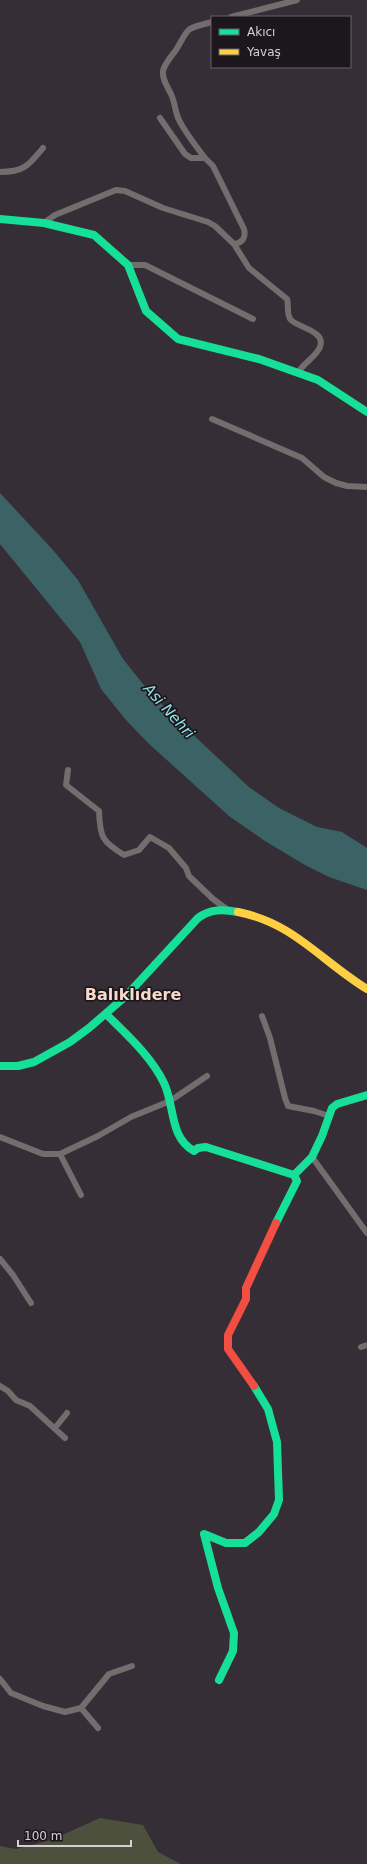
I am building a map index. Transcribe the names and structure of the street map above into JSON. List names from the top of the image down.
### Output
{
  "districts": ["Balıklıdere"],
  "water": ["Asi Nehri"],
  "legend": ["Akıcı", "Yavaş"],
  "scale_bar": "100 m"
}
